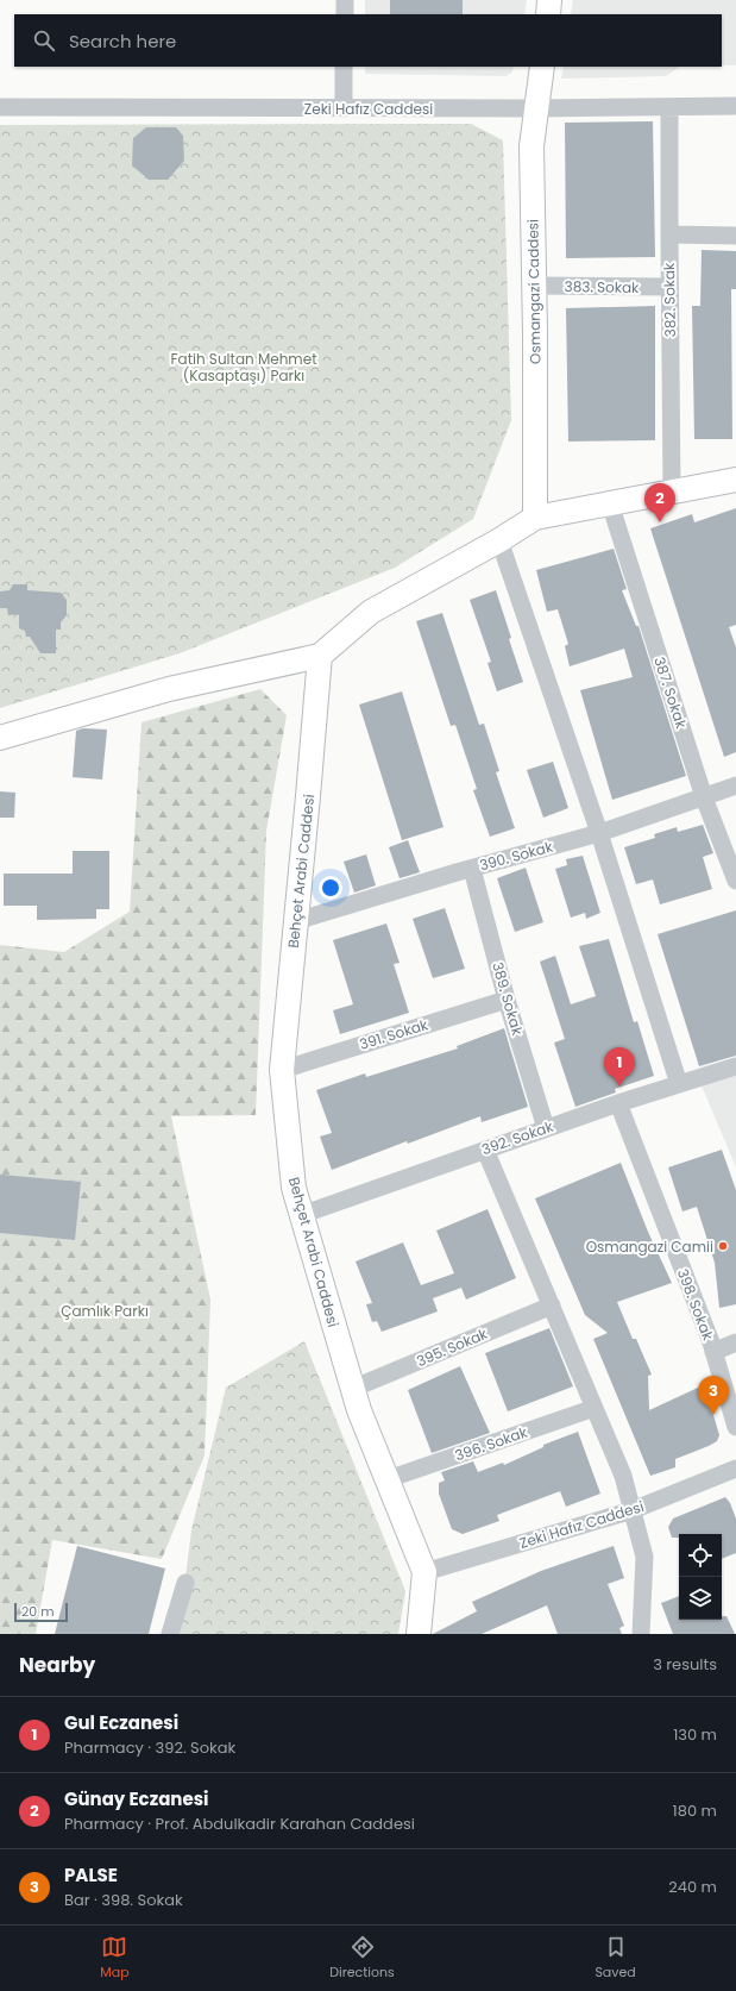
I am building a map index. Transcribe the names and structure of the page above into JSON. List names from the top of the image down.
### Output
{
  "streets": {
    "main road": ["Osmangazi Caddesi", "Behçet Arabi Caddesi"],
    "street": [
      "Zeki Hafız Caddesi",
      "383. Sokak",
      "382. Sokak",
      "387. Sokak",
      "390. Sokak",
      "389. Sokak",
      "391. Sokak",
      "392. Sokak",
      "398. Sokak",
      "395. Sokak",
      "396. Sokak"
    ]
  },
  "crossings": [
    ["Zeki Hafız Caddesi", "Osmangazi Caddesi"],
    ["Zeki Hafız Caddesi", "382. Sokak"],
    ["Zeki Hafız Caddesi", "Behçet Arabi Caddesi"],
    ["383. Sokak", "Osmangazi Caddesi"],
    ["383. Sokak", "382. Sokak"],
    ["387. Sokak", "390. Sokak"],
    ["390. Sokak", "Behçet Arabi Caddesi"],
    ["390. Sokak", "389. Sokak"],
    ["Behçet Arabi Caddesi", "391. Sokak"],
    ["Behçet Arabi Caddesi", "392. Sokak"],
    ["Behçet Arabi Caddesi", "395. Sokak"],
    ["Behçet Arabi Caddesi", "396. Sokak"],
    ["389. Sokak", "391. Sokak"],
    ["389. Sokak", "392. Sokak"],
    ["392. Sokak", "398. Sokak"]
  ],
  "parks": ["Fatih Sultan Mehmet (Kasaptaşı) Parkı", "Çamlık Parkı"],
  "places": ["Osmangazi Camii"],
  "scale_bar": "20 m",
  "page": {
    "search": "Search here",
    "pins": ["2", "1", "3"],
    "scale": "20 m",
    "heading": ["Nearby", "3 results"],
    "list": [
      {
        "mark": "1",
        "name": "Gul Eczanesi",
        "note": "Pharmacy · 392. Sokak",
        "value": "130 m"
      },
      {
        "mark": "2",
        "name": "Günay Eczanesi",
        "note": "Pharmacy · Prof. Abdulkadir Karahan Caddesi",
        "value": "180 m"
      },
      {
        "mark": "3",
        "name": "PALSE",
        "note": "Bar · 398. Sokak",
        "value": "240 m"
      }
    ],
    "nav": ["Map", "Directions", "Saved"]
  }
}
